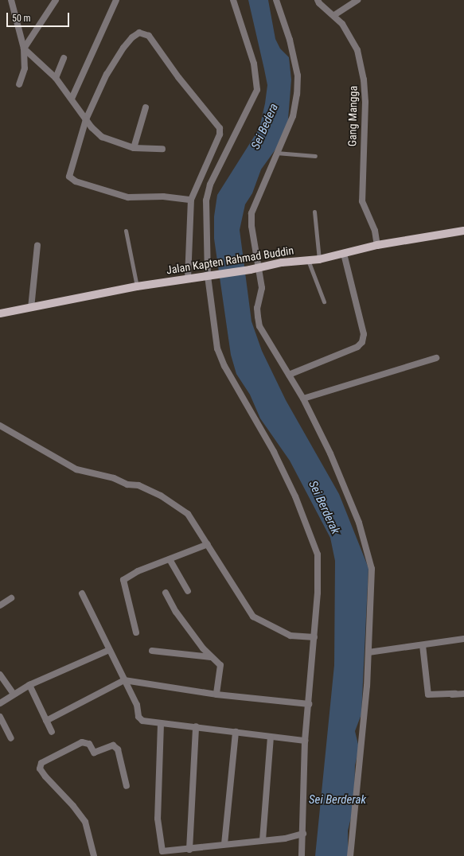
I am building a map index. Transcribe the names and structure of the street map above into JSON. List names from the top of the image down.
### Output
{
  "streets": {
    "main road": ["Jalan Kapten Rahmad Buddin"],
    "street": ["Gang Mangga"]
  },
  "crossings": [
    ["Gang Mangga", "Jalan Kapten Rahmad Buddin"]
  ],
  "water": ["Sei Bedera", "Sei Berderak"],
  "scale_bar": "50 m"
}
